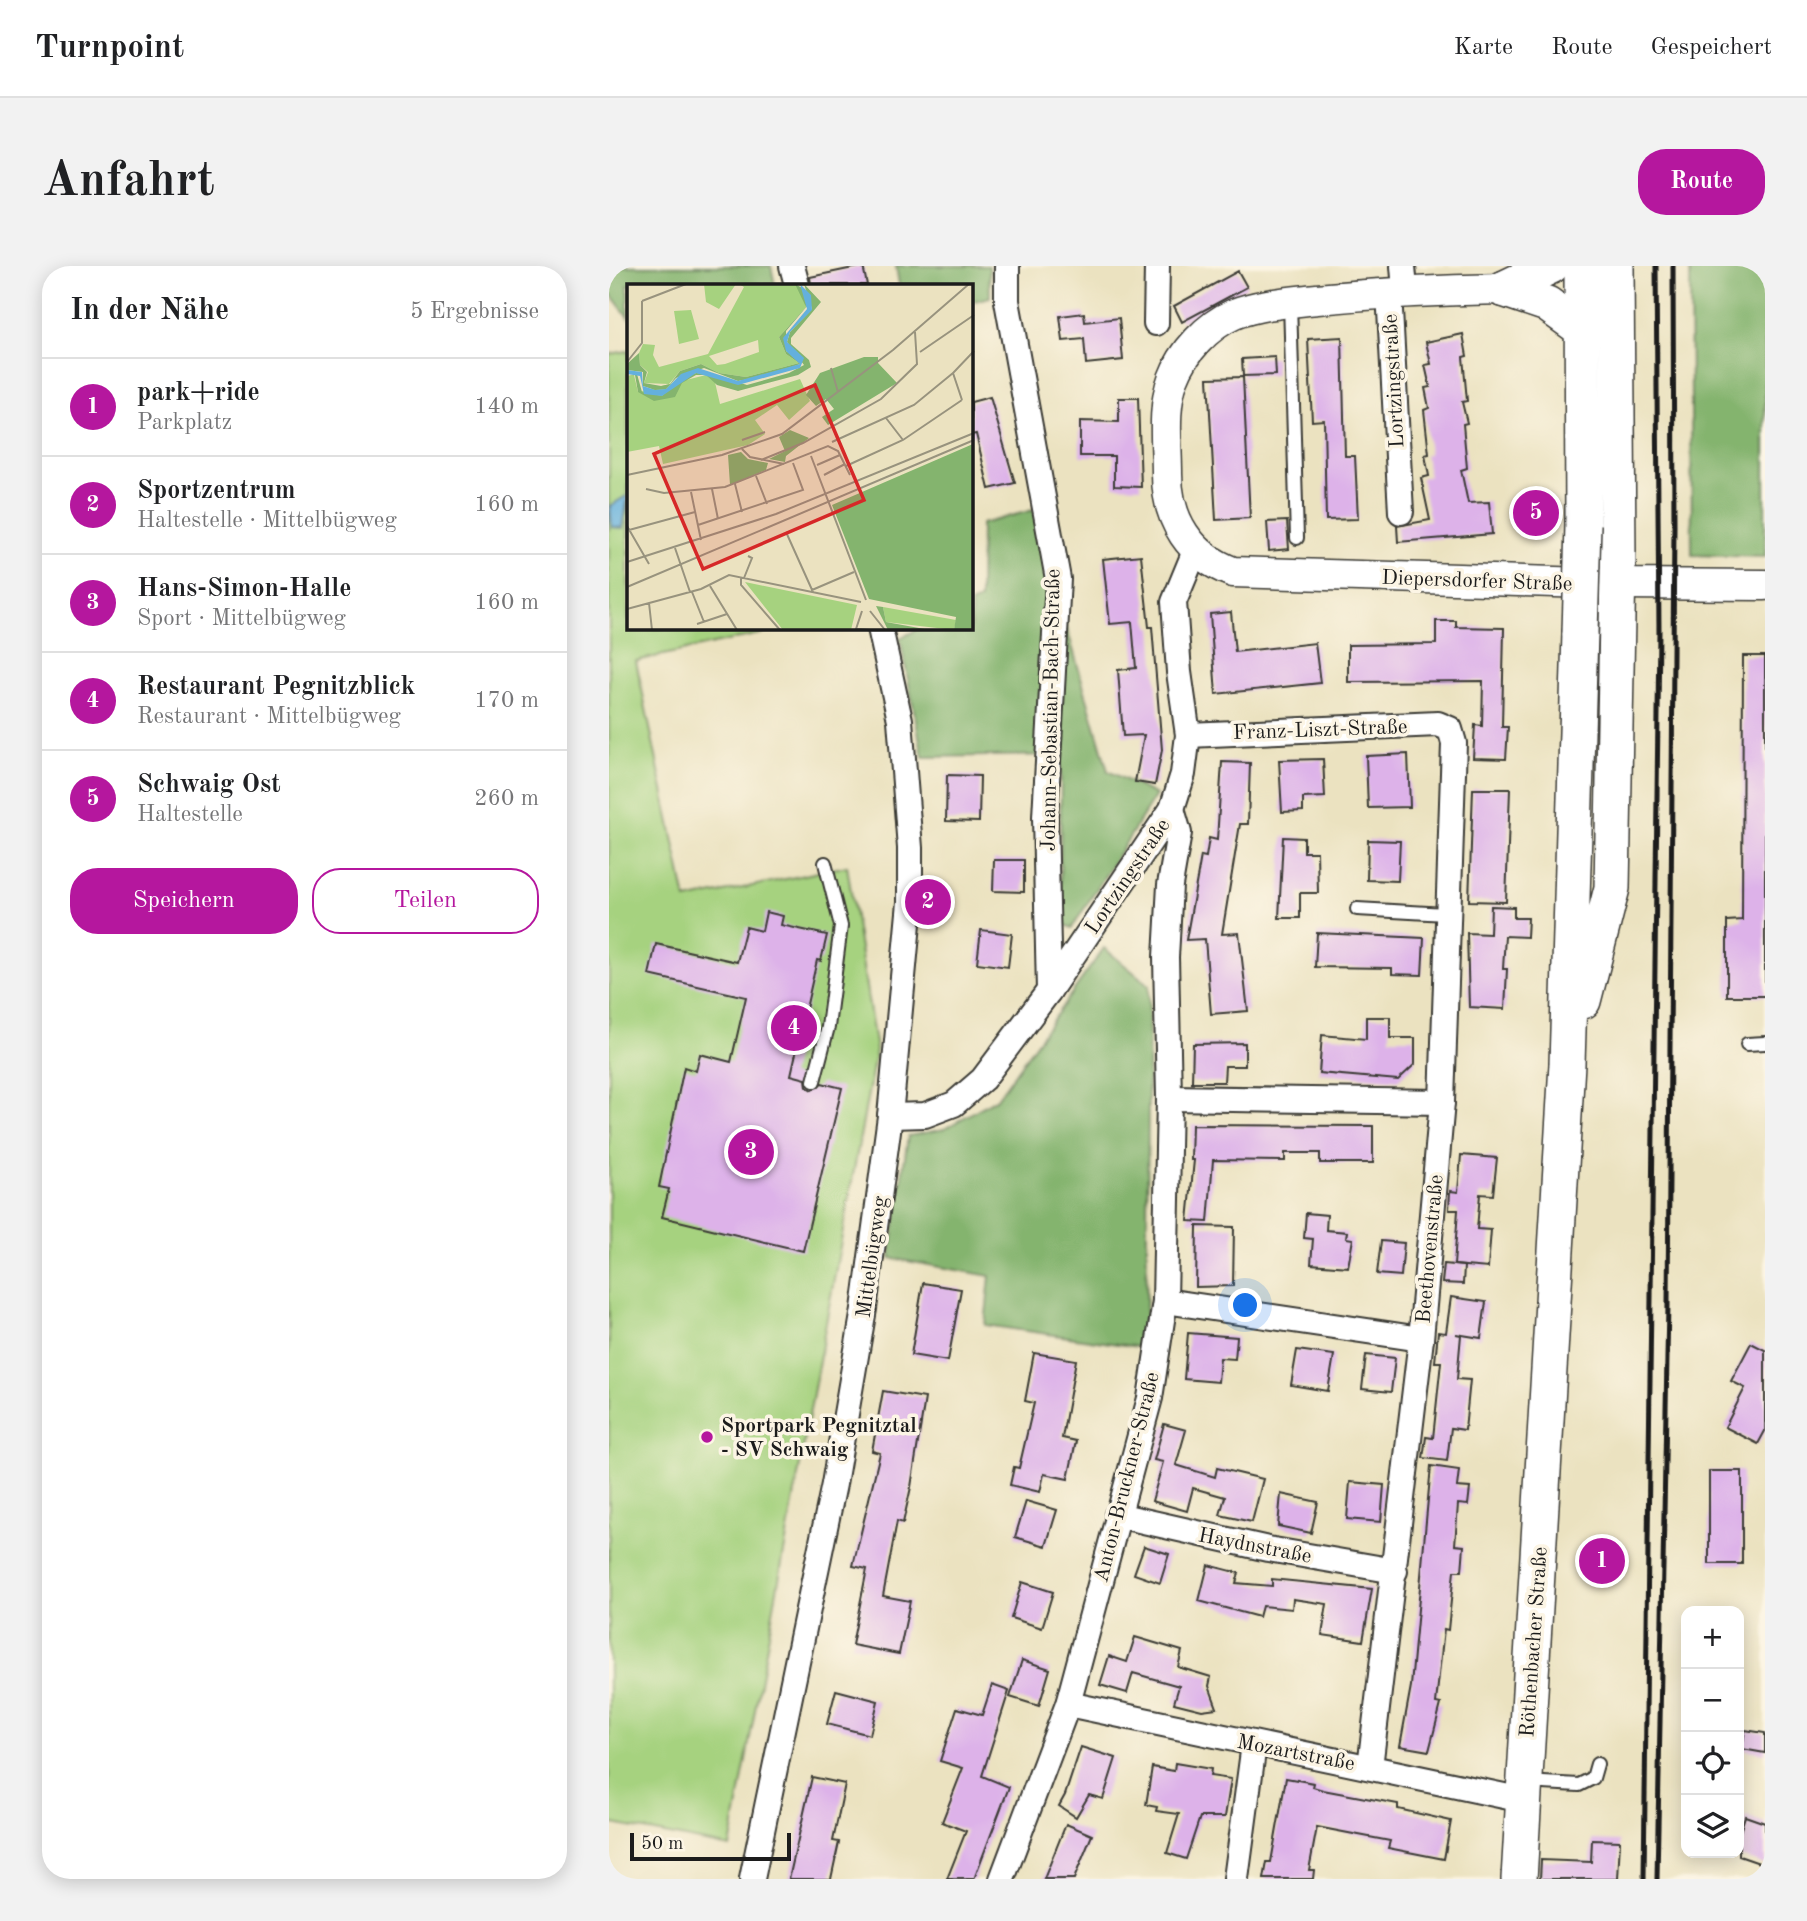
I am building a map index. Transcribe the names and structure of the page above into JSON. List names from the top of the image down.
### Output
{
  "streets": {
    "main road": ["Röthenbacher Straße"],
    "street": [
      "Lortzingstraße",
      "Diepersdorfer Straße",
      "Johann-Sebastian-Bach-Straße",
      "Franz-Liszt-Straße",
      "Beethovenstraße",
      "Mittelbügweg",
      "Anton-Bruckner-Straße",
      "Haydnstraße",
      "Mozartstraße"
    ]
  },
  "crossings": [
    ["Lortzingstraße", "Diepersdorfer Straße"],
    ["Lortzingstraße", "Johann-Sebastian-Bach-Straße"],
    ["Lortzingstraße", "Franz-Liszt-Straße"],
    ["Lortzingstraße", "Mittelbügweg"],
    ["Lortzingstraße", "Anton-Bruckner-Straße"],
    ["Franz-Liszt-Straße", "Beethovenstraße"],
    ["Beethovenstraße", "Haydnstraße"],
    ["Beethovenstraße", "Mozartstraße"],
    ["Anton-Bruckner-Straße", "Haydnstraße"],
    ["Anton-Bruckner-Straße", "Mozartstraße"],
    ["Röthenbacher Straße", "Mozartstraße"]
  ],
  "places": ["Sportpark Pegnitztal - SV Schwaig"],
  "scale_bar": "50 m",
  "page": {
    "header": "Turnpoint",
    "nav": ["Karte", "Route", "Gespeichert"],
    "buttons": [
      "Route",
      ["Speichern", "Teilen"]
    ],
    "title": "Anfahrt",
    "heading": ["In der Nähe", "5 Ergebnisse"],
    "list": [
      {
        "mark": "1",
        "name": "park+ride",
        "note": "Parkplatz",
        "value": "140 m"
      },
      {
        "mark": "2",
        "name": "Sportzentrum",
        "note": "Haltestelle · Mittelbügweg",
        "value": "160 m"
      },
      {
        "mark": "3",
        "name": "Hans-Simon-Halle",
        "note": "Sport · Mittelbügweg",
        "value": "160 m"
      },
      {
        "mark": "4",
        "name": "Restaurant Pegnitzblick",
        "note": "Restaurant · Mittelbügweg",
        "value": "170 m"
      },
      {
        "mark": "5",
        "name": "Schwaig Ost",
        "note": "Haltestelle",
        "value": "260 m"
      }
    ],
    "pins": [
      "5",
      "2",
      "4",
      "3",
      "1"
    ],
    "map_buttons": ["+", "−"],
    "scale": "50 m"
  }
}
